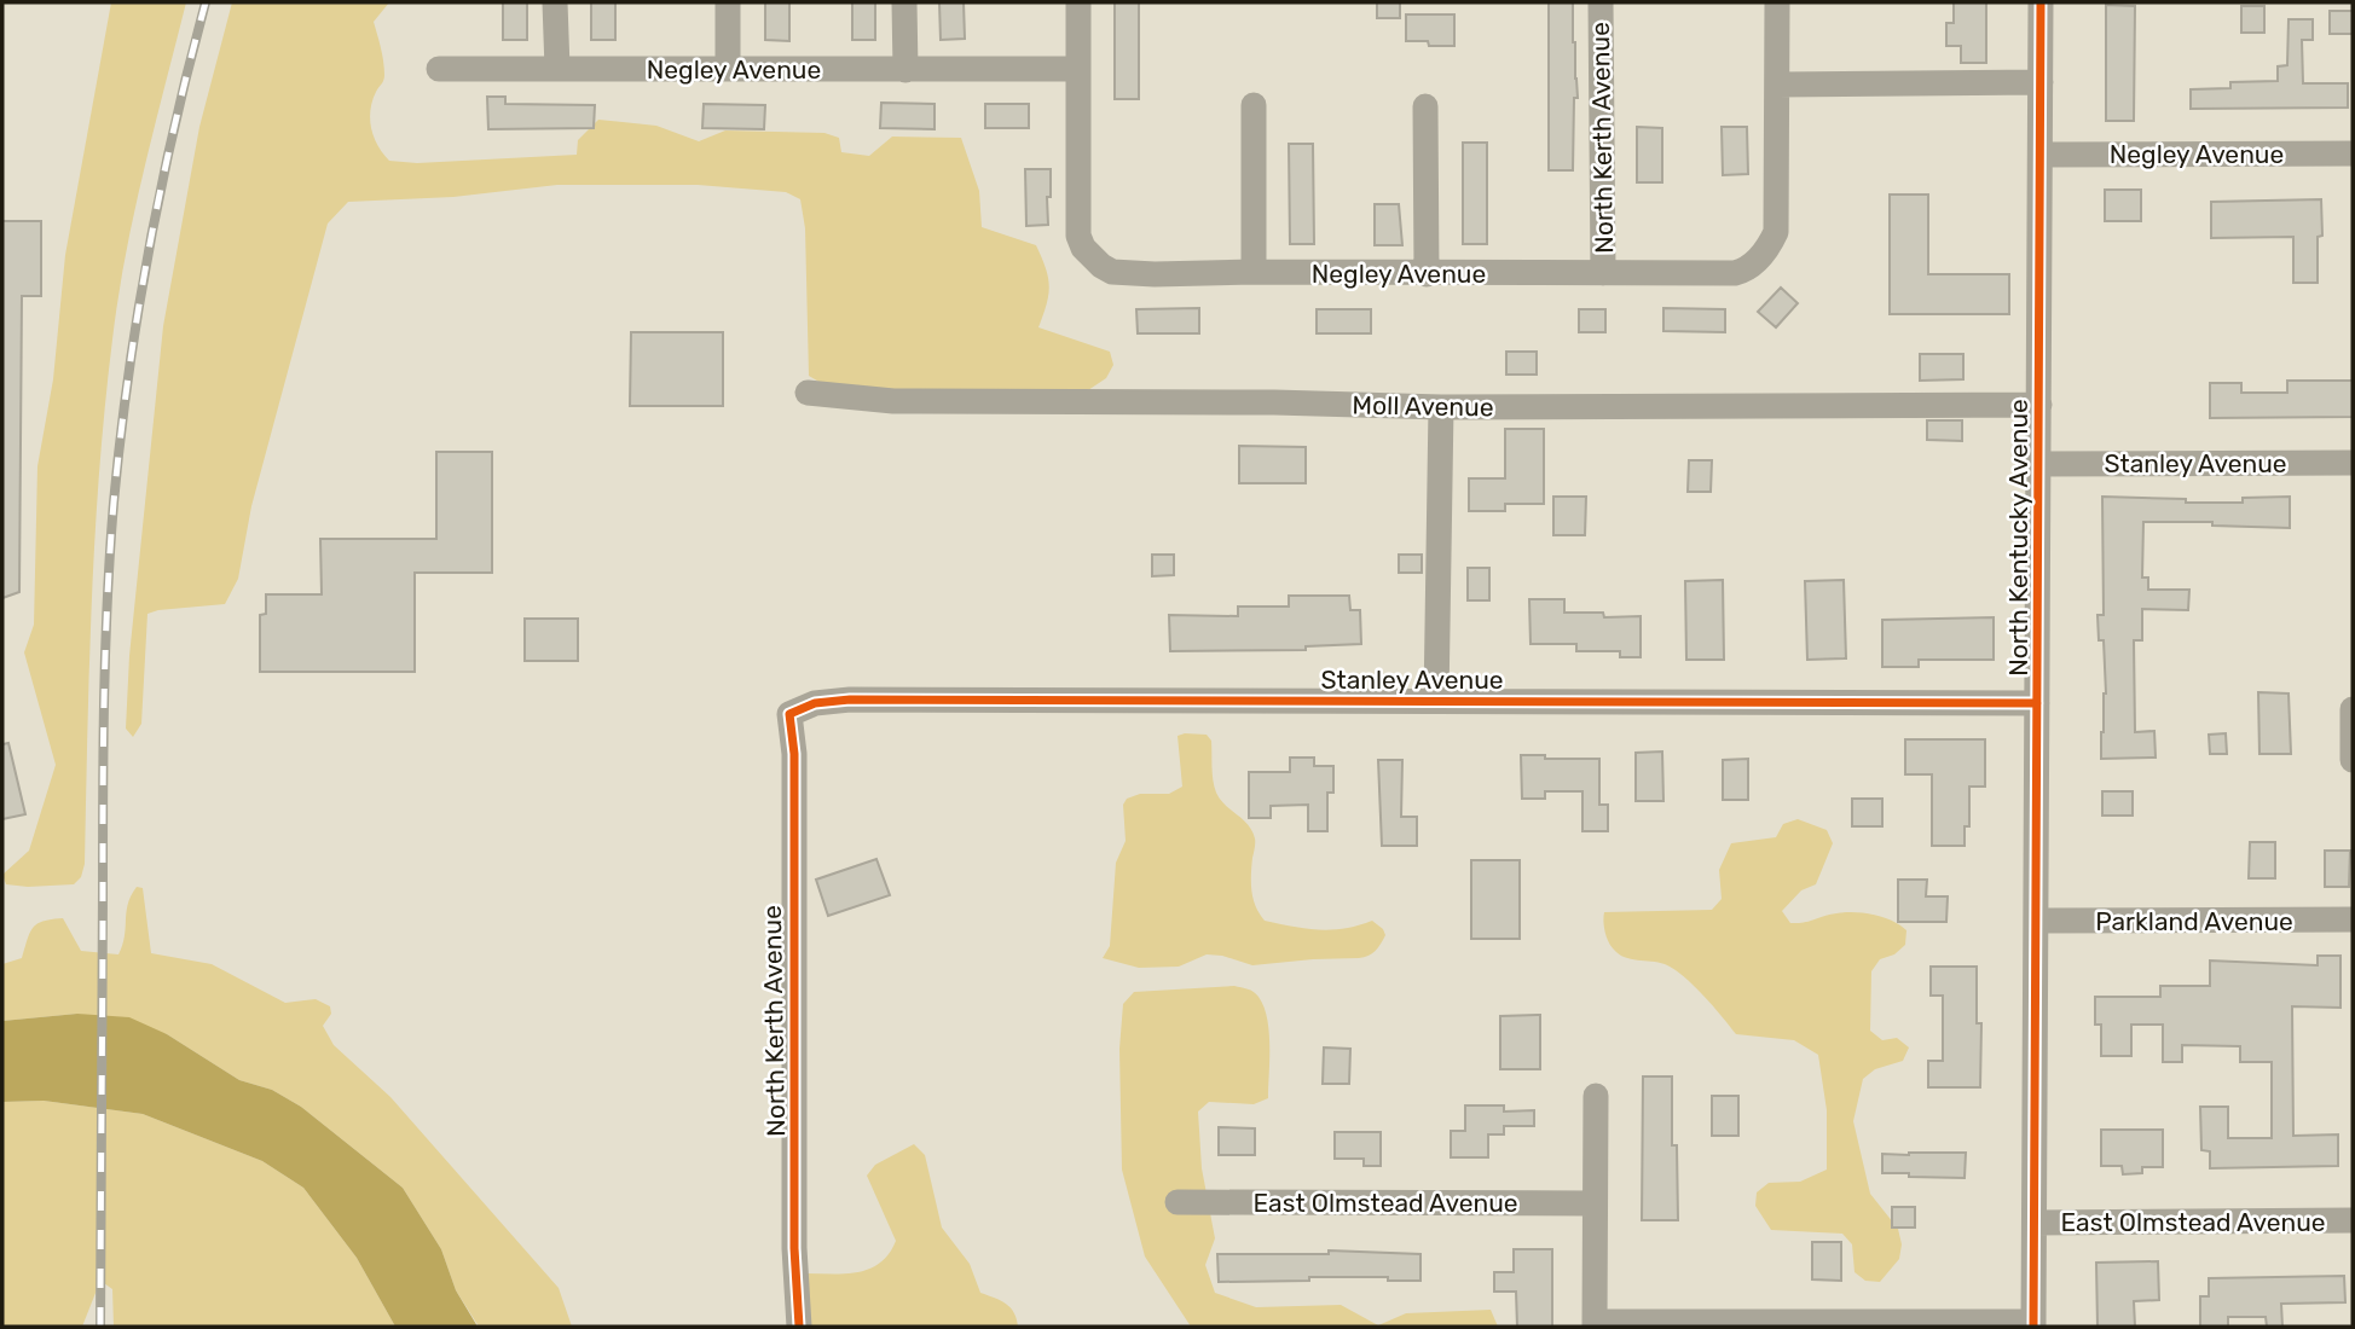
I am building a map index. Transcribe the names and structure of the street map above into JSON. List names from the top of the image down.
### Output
{
  "streets": {
    "street": [
      "Negley Avenue",
      "North Kerth Avenue",
      "Moll Avenue",
      "Stanley Avenue",
      "North Kentucky Avenue",
      "Parkland Avenue",
      "East Olmstead Avenue"
    ]
  },
  "crossings": [
    ["Negley Avenue", "North Kerth Avenue"],
    ["Negley Avenue", "North Kentucky Avenue"],
    ["North Kerth Avenue", "Stanley Avenue"],
    ["Moll Avenue", "North Kentucky Avenue"],
    ["Stanley Avenue", "North Kentucky Avenue"],
    ["North Kentucky Avenue", "Parkland Avenue"],
    ["North Kentucky Avenue", "East Olmstead Avenue"]
  ]
}
